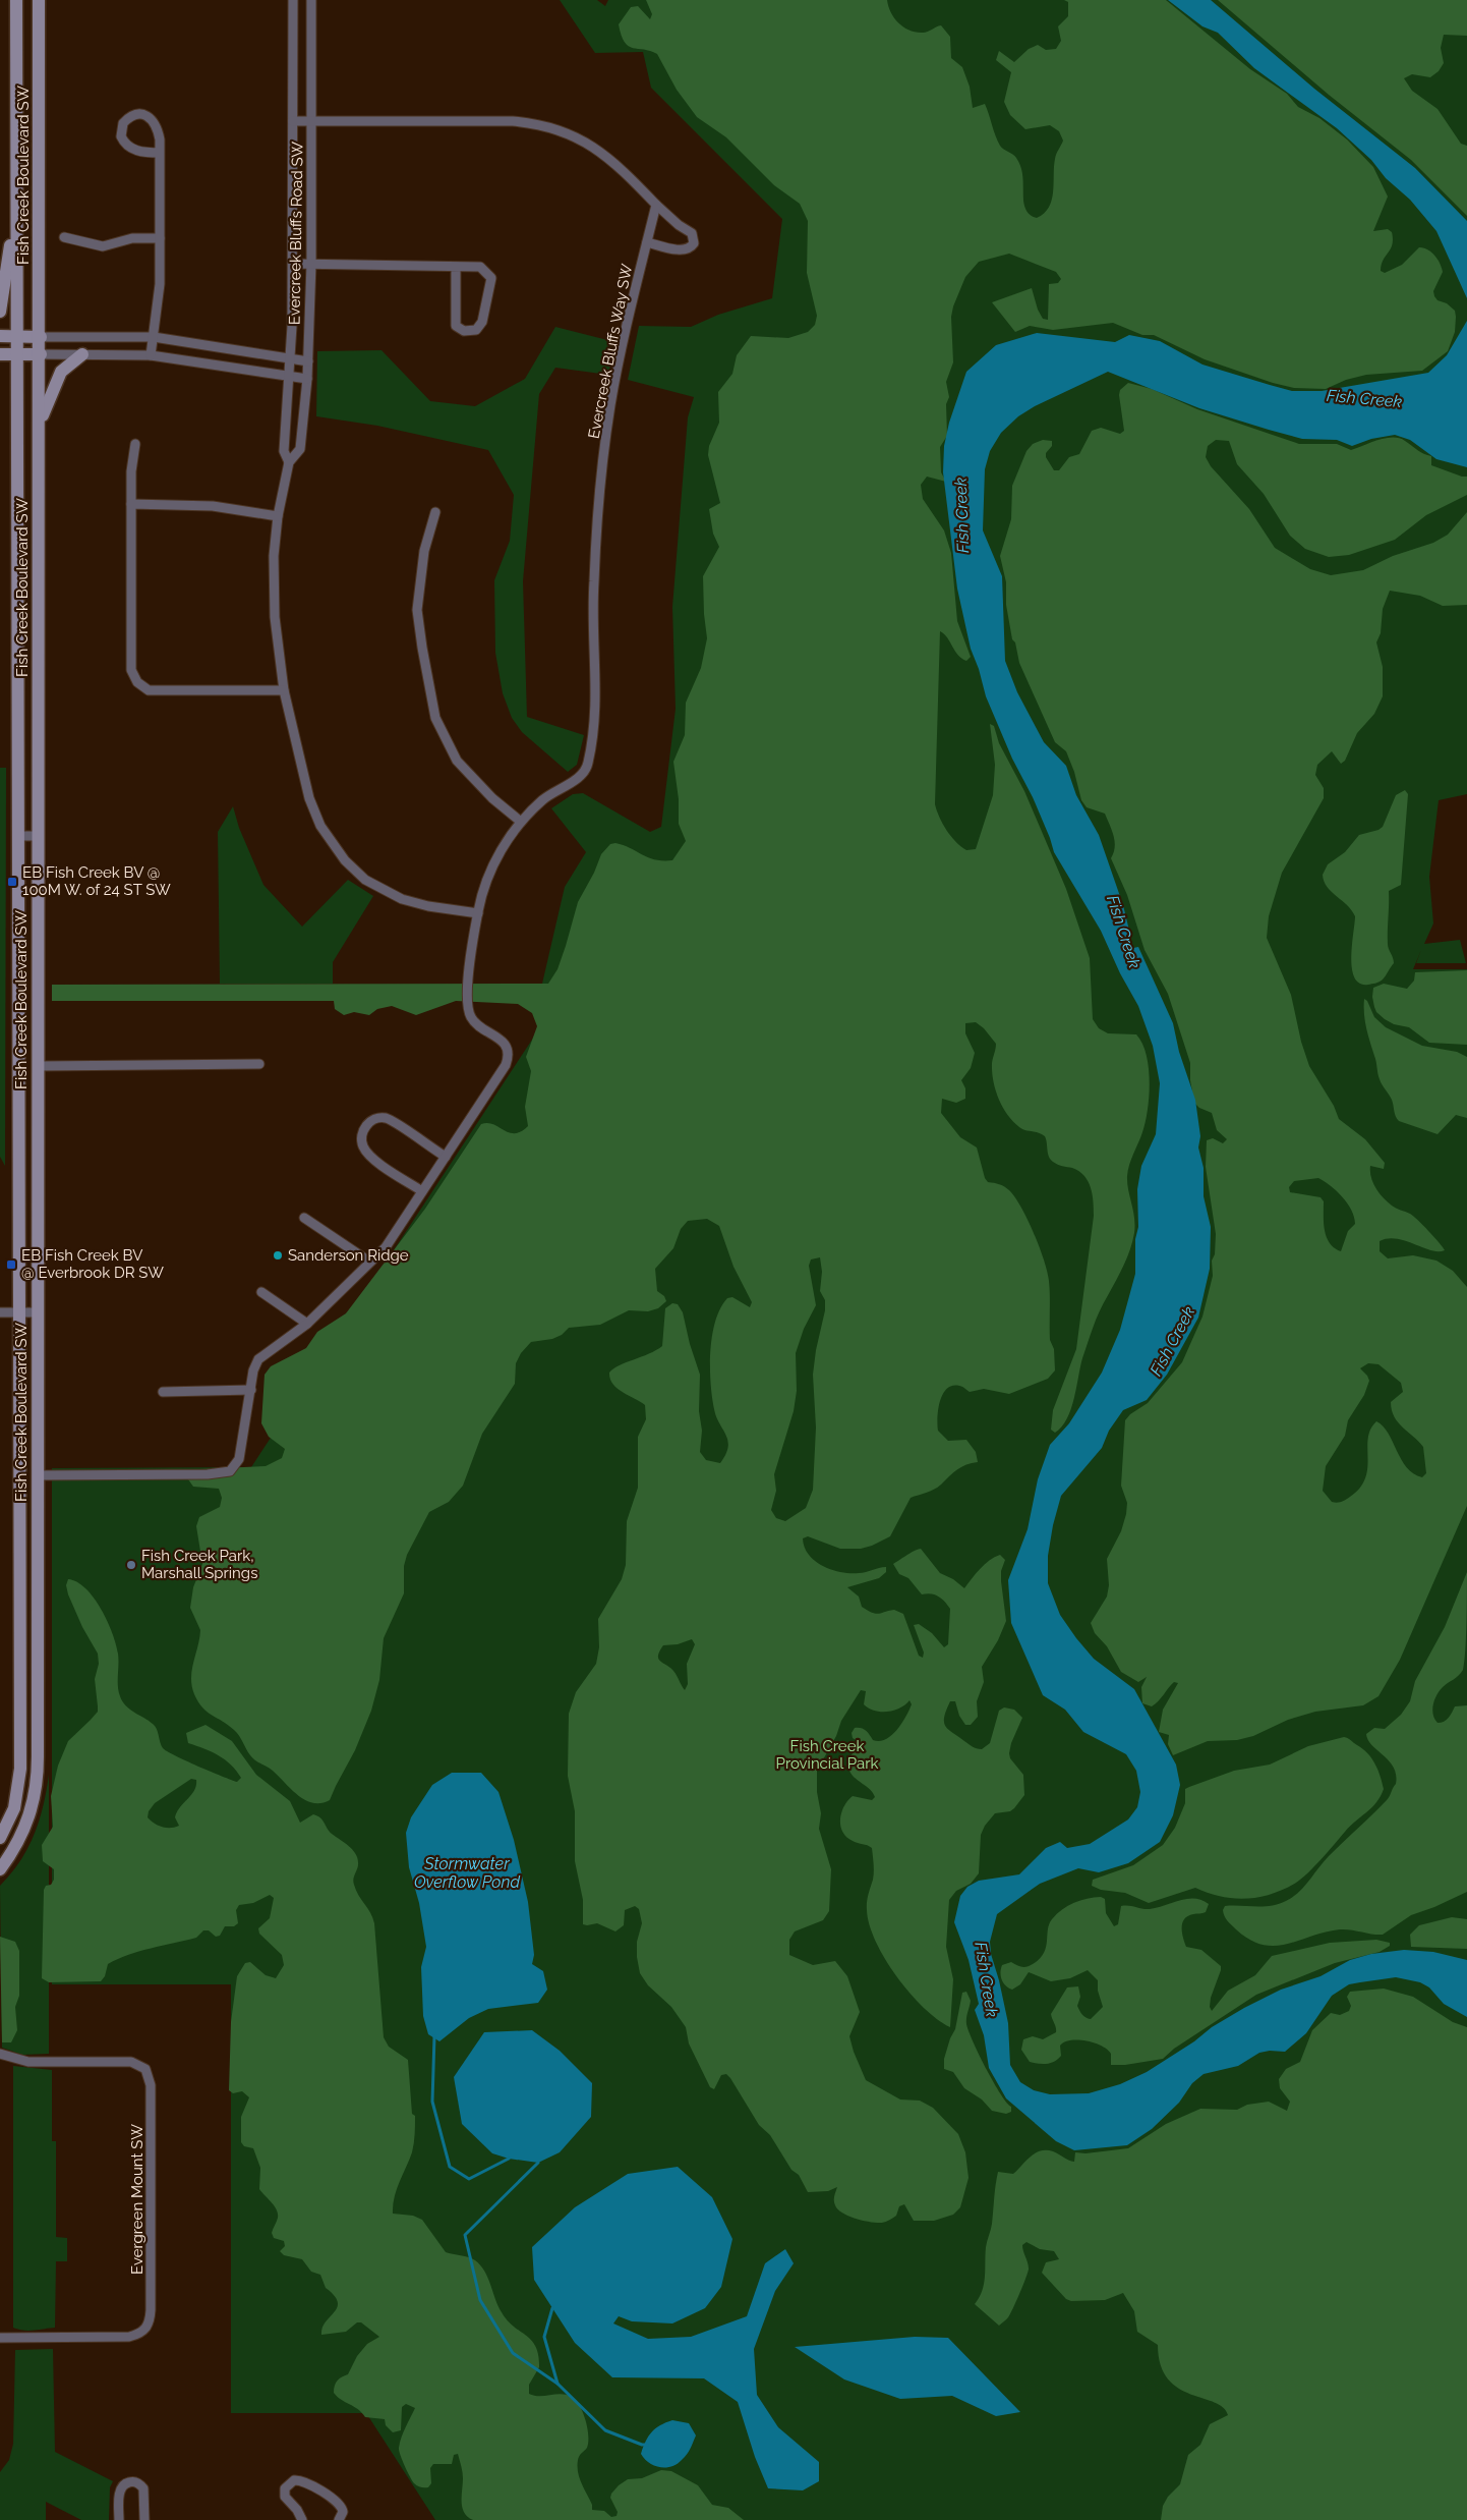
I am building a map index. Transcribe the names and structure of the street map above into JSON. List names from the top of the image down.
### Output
{
  "streets": {
    "main road": ["Fish Creek Boulevard SW"],
    "street": ["Evercreek Bluffs Road SW", "Evercreek Bluffs Way SW", "Evergreen Mount SW"]
  },
  "crossings": [
    ["Fish Creek Boulevard SW", "Evercreek Bluffs Way SW"],
    ["Evercreek Bluffs Road SW", "Evercreek Bluffs Way SW"]
  ],
  "water": ["Fish Creek", "Stormwater Overflow Pond"],
  "parks": ["Fish Creek Provincial Park"],
  "places": {
    "transit": ["EB Fish Creek BV @ 100M W. of 24 ST SW", "EB Fish Creek BV @ Everbrook DR SW"],
    "other": ["Sanderson Ridge", "Fish Creek Park, Marshall Springs"]
  }
}
